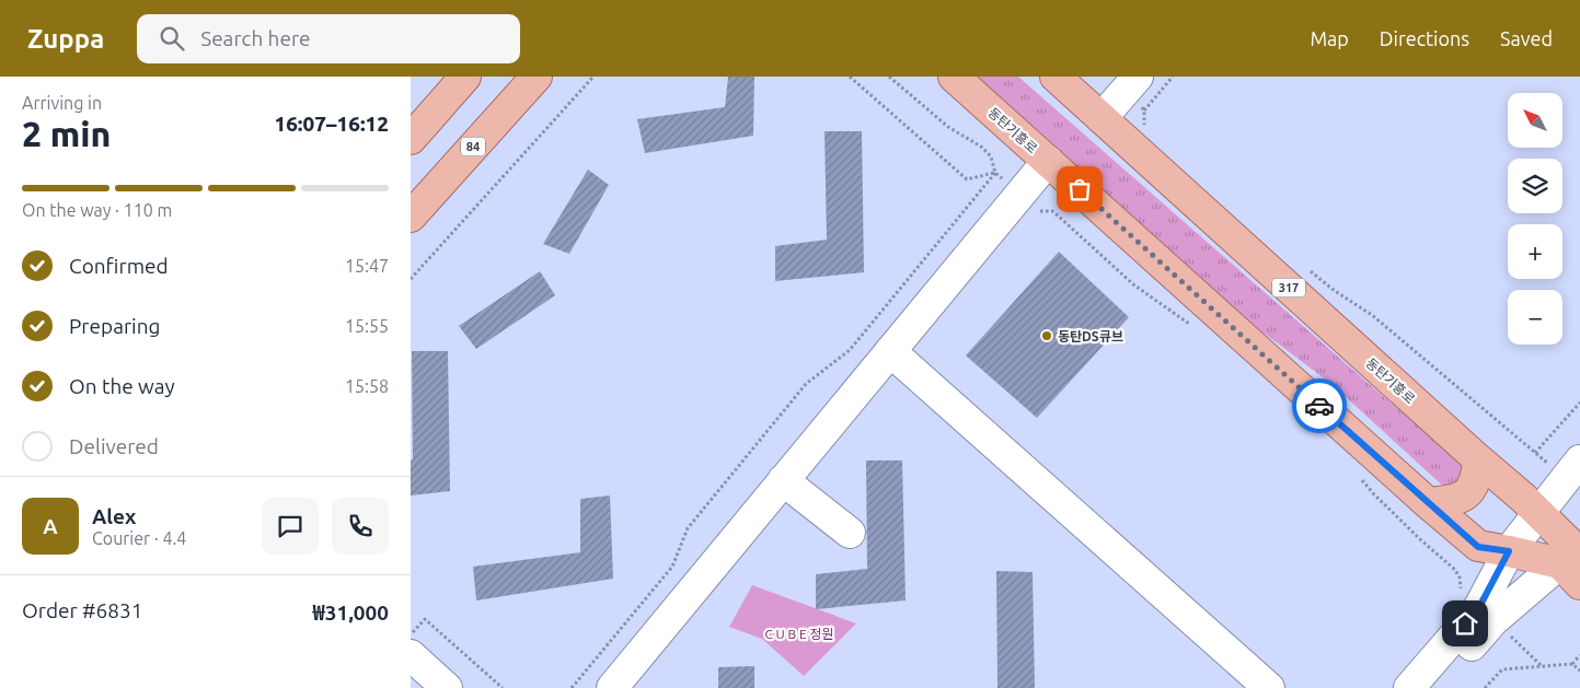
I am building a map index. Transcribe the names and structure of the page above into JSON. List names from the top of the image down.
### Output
{
  "streets": {
    "main road": ["동탄기흥로", "84", "317"]
  },
  "parks": ["C U B E 정원"],
  "places": ["동탄DS큐브"],
  "north": "top left",
  "page": {
    "header": "Zuppa",
    "search": "Search here",
    "nav": ["Map", "Directions", "Saved"],
    "heading": ["2 min", "Arriving in", "16:07–16:12"],
    "panel": [
      "Alex",
      "Courier · 4.4",
      "Order #6831",
      "₩31,000"
    ],
    "map_buttons": ["+", "−"],
    "bar": "On the way · 110 m",
    "list": [
      ["Confirmed", "15:47"],
      ["Preparing", "15:55"],
      ["On the way", "15:58"],
      "Delivered"
    ],
    "round": "A"
  }
}
